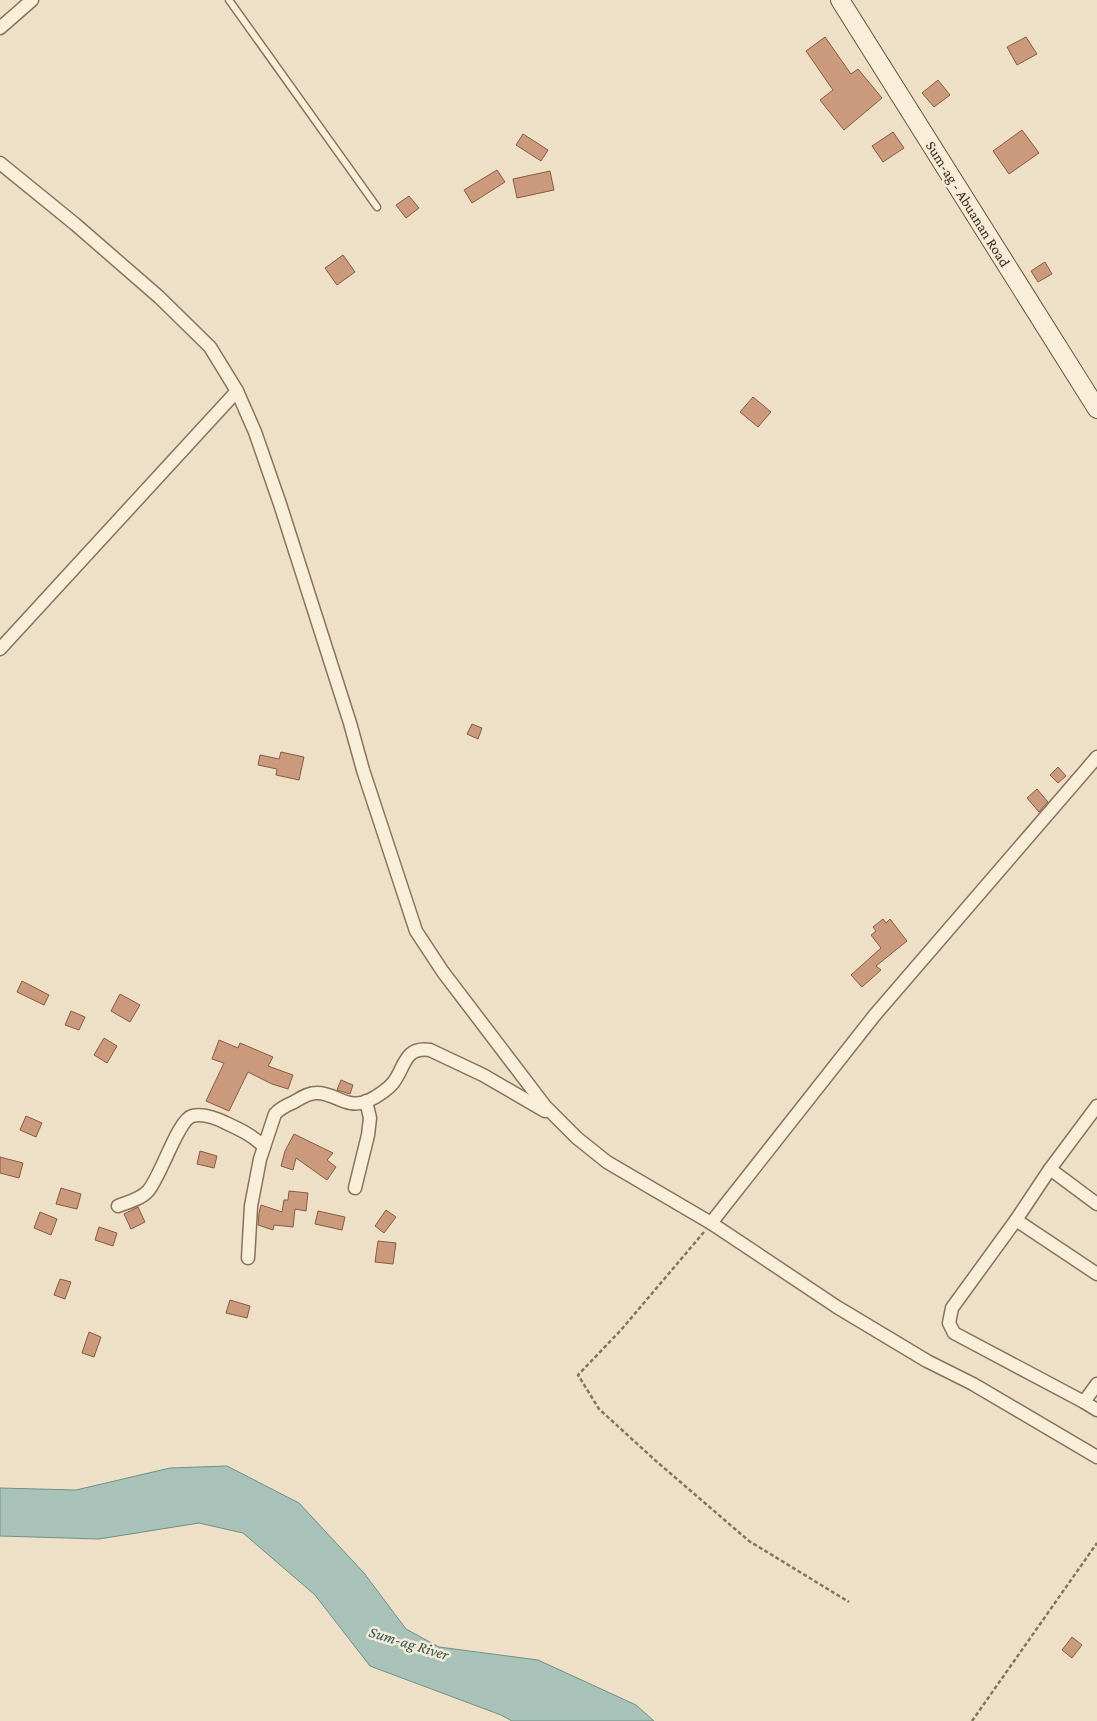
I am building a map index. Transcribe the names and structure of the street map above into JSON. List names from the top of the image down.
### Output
{
  "streets": {
    "main road": ["Sum-ag - Abuanan Road"]
  },
  "water": ["Sum-ag River"]
}
